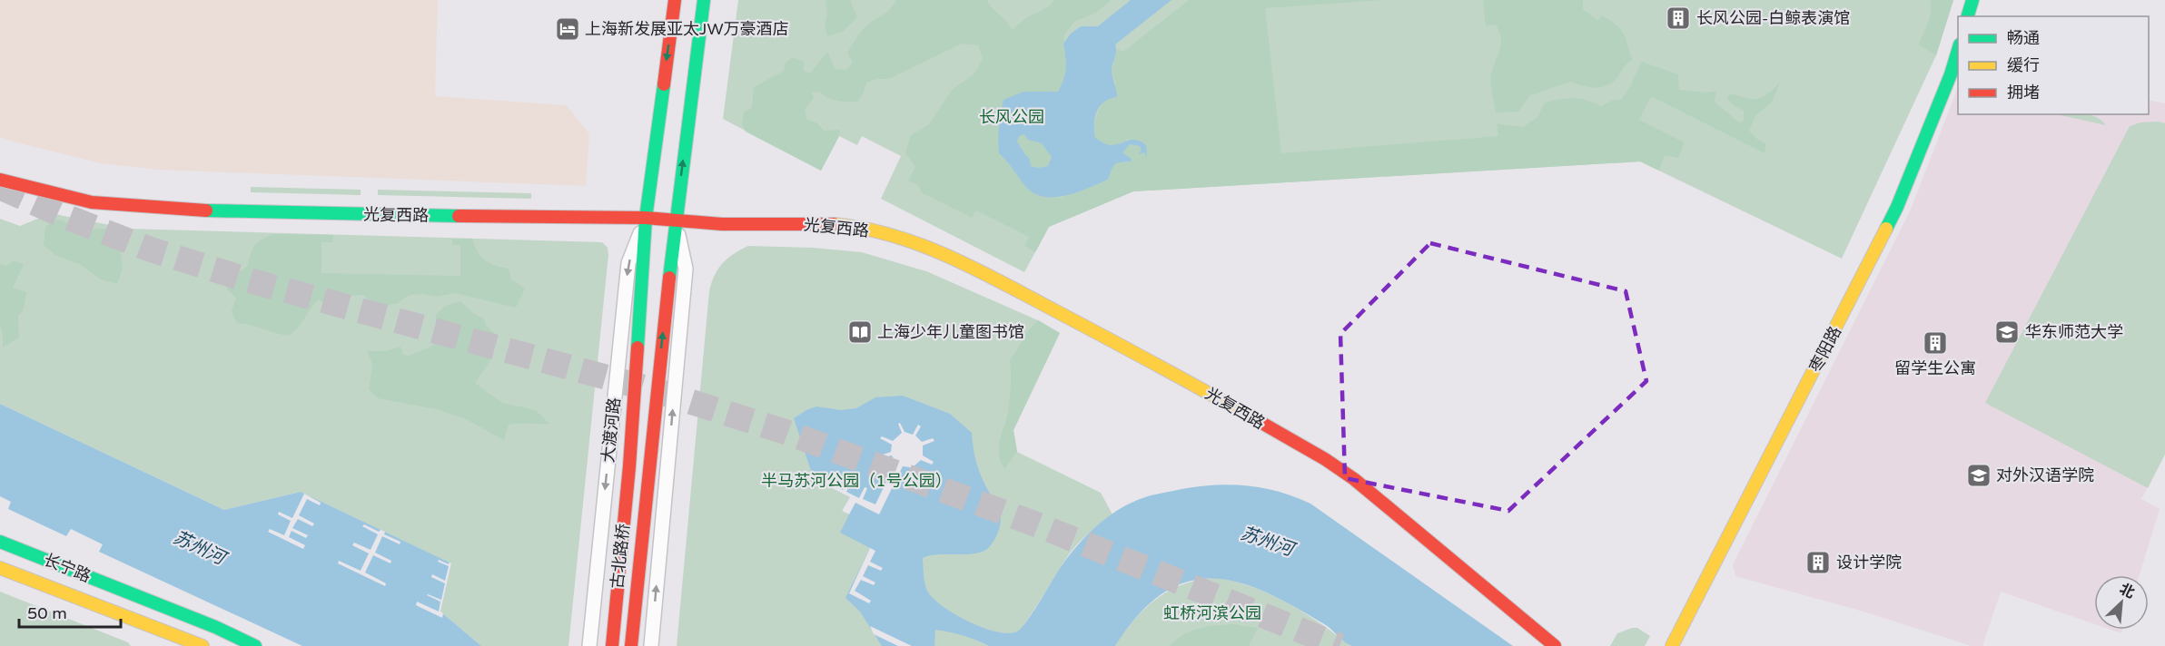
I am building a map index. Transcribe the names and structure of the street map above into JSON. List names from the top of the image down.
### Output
{
  "streets": {
    "street": [
      "光复西路",
      "枣阳路",
      "大渡河路",
      "古北路桥",
      "长宁路"
    ]
  },
  "crossings": [
    ["光复西路", "大渡河路"],
    ["光复西路", "古北路桥"],
    ["大渡河路", "古北路桥"]
  ],
  "water": ["苏州河"],
  "parks": ["长风公园", "半马苏河公园（1号公园）", "虹桥河滨公园"],
  "places": {
    "building": ["长风公园-白鲸表演馆", "留学生公寓", "设计学院"],
    "hotel": ["上海新发展亚太JW万豪酒店"],
    "library": ["上海少年儿童图书馆"],
    "school or university": ["华东师范大学", "对外汉语学院"]
  },
  "legend": ["畅通", "缓行", "拥堵"],
  "scale_bar": "50 m",
  "north": "top right"
}
